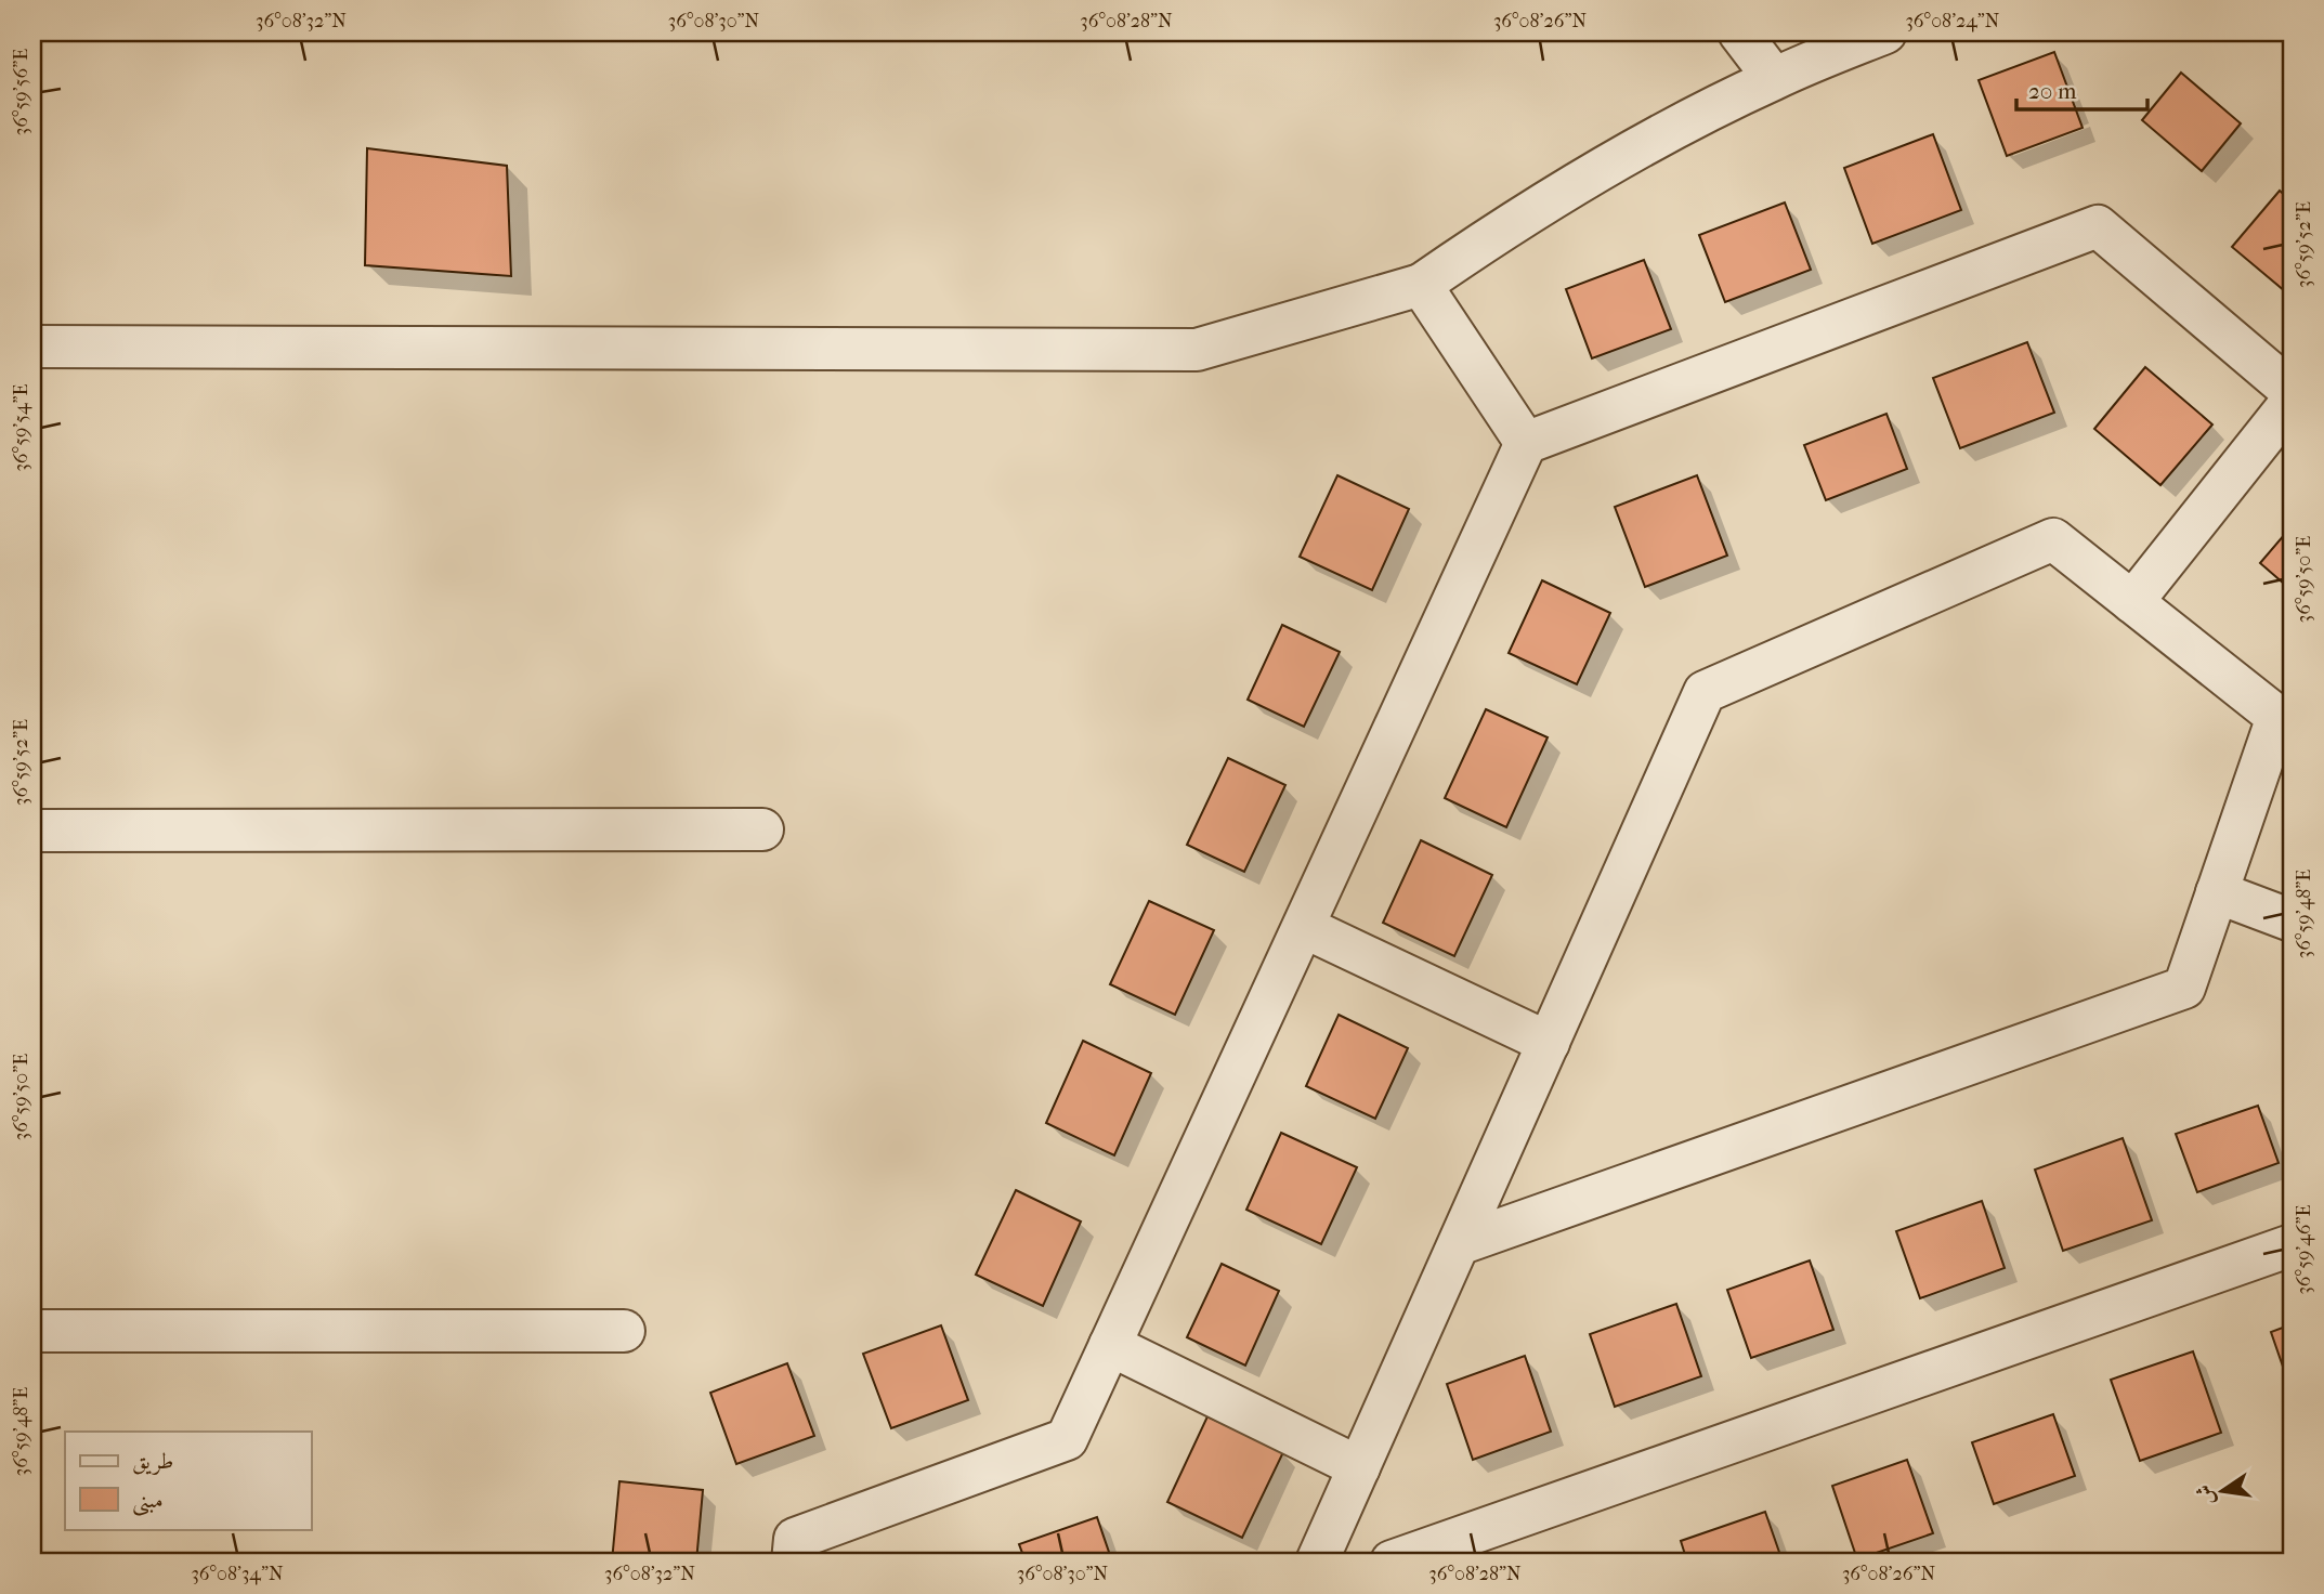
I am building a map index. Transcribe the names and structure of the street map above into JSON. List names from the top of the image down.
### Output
{
  "legend": ["طريق", "مبنى"],
  "scale_bar": "20 m",
  "north": "left",
  "coordinates": [
    "36°08'32\"N",
    "36°08'30\"N",
    "36°08'28\"N",
    "36°08'26\"N",
    "36°08'24\"N",
    "36°59'56\"E",
    "36°59'52\"E",
    "36°59'54\"E",
    "36°59'50\"E",
    "36°59'48\"E",
    "36°59'46\"E",
    "36°08'34\"N"
  ]
}
